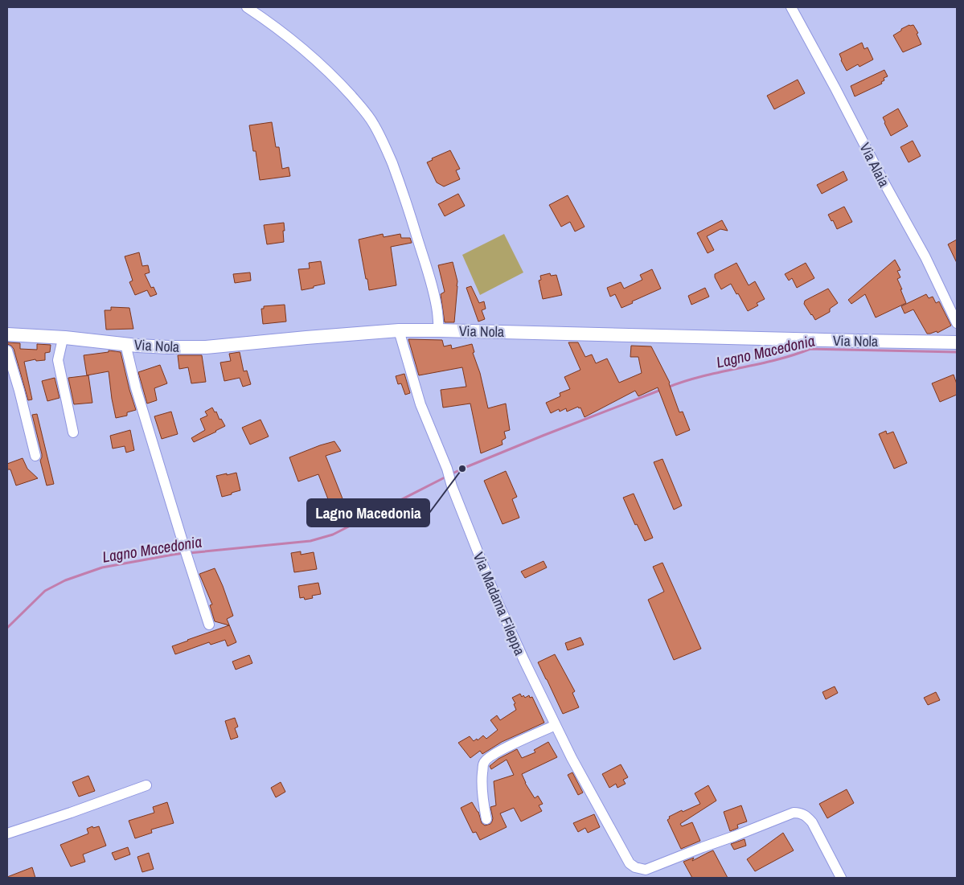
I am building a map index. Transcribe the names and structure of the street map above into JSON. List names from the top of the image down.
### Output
{
  "streets": {
    "street": ["Via Alaia", "Via Nola", "Via Madama Fileppa"]
  },
  "crossings": [
    ["Via Nola", "Via Madama Fileppa"]
  ],
  "water": ["Lagno Macedonia"],
  "places": ["Lagno Macedonia"]
}
